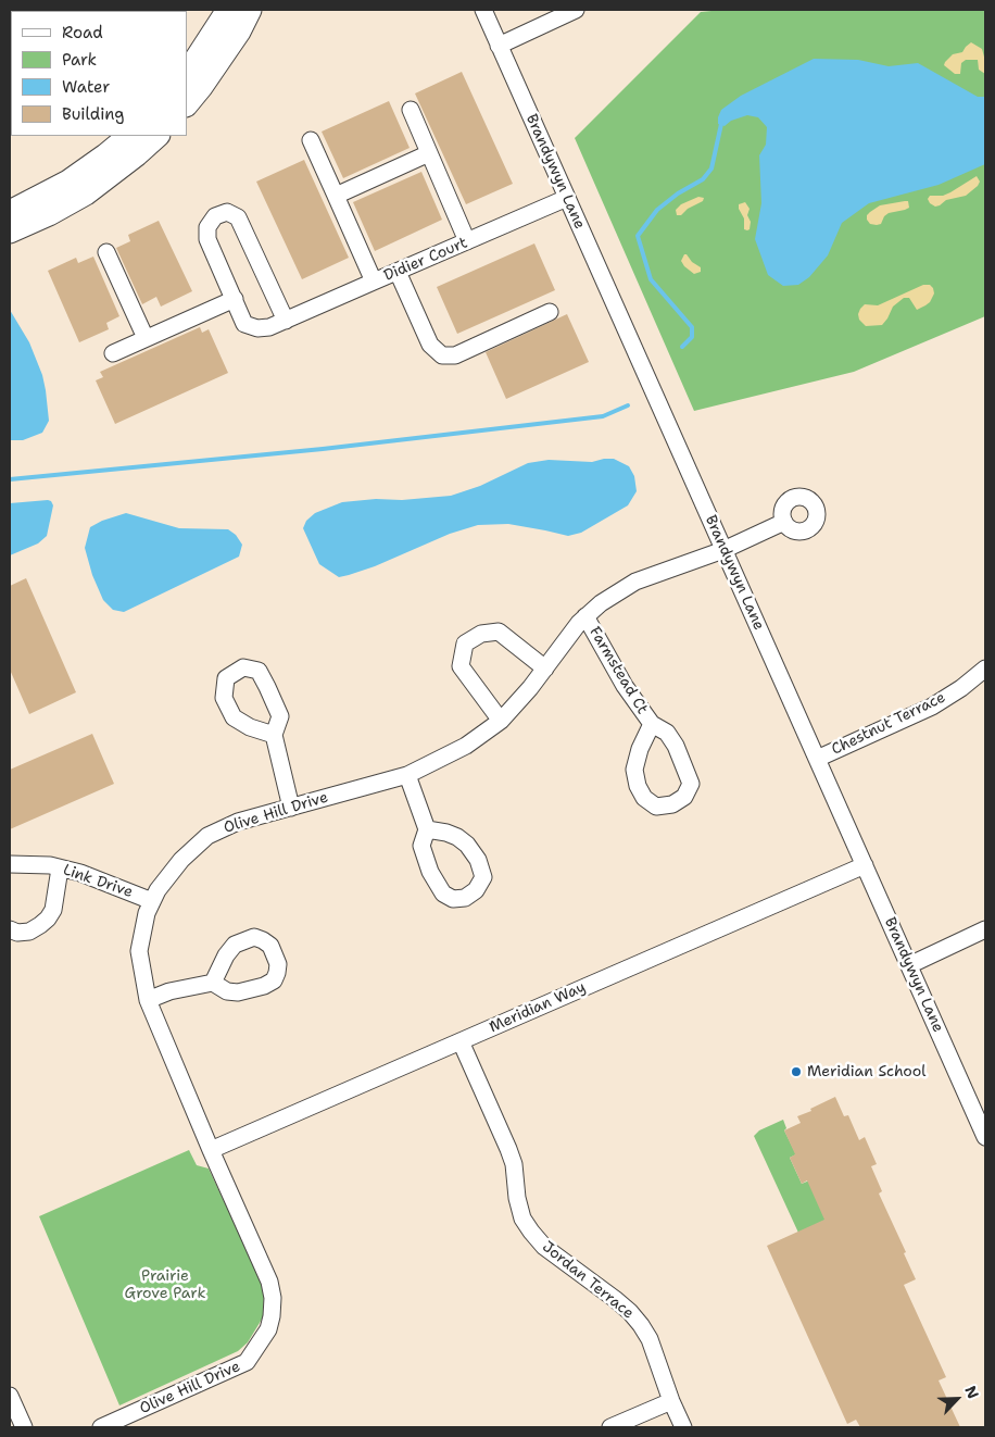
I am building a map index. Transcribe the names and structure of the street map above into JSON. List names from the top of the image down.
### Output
{
  "streets": {
    "street": [
      "Brandywyn Lane",
      "Didier Court",
      "Farmstead Ct",
      "Chestnut Terrace",
      "Olive Hill Drive",
      "Link Drive",
      "Meridian Way",
      "Jordan Terrace"
    ]
  },
  "crossings": [
    ["Brandywyn Lane", "Didier Court"],
    ["Brandywyn Lane", "Chestnut Terrace"],
    ["Brandywyn Lane", "Olive Hill Drive"],
    ["Brandywyn Lane", "Meridian Way"],
    ["Farmstead Ct", "Olive Hill Drive"],
    ["Olive Hill Drive", "Link Drive"],
    ["Olive Hill Drive", "Meridian Way"],
    ["Meridian Way", "Jordan Terrace"]
  ],
  "parks": ["Prairie Grove Park"],
  "places": ["Meridian School"],
  "legend": [
    "Road",
    "Park",
    "Water",
    "Building"
  ],
  "north": "top right"
}
